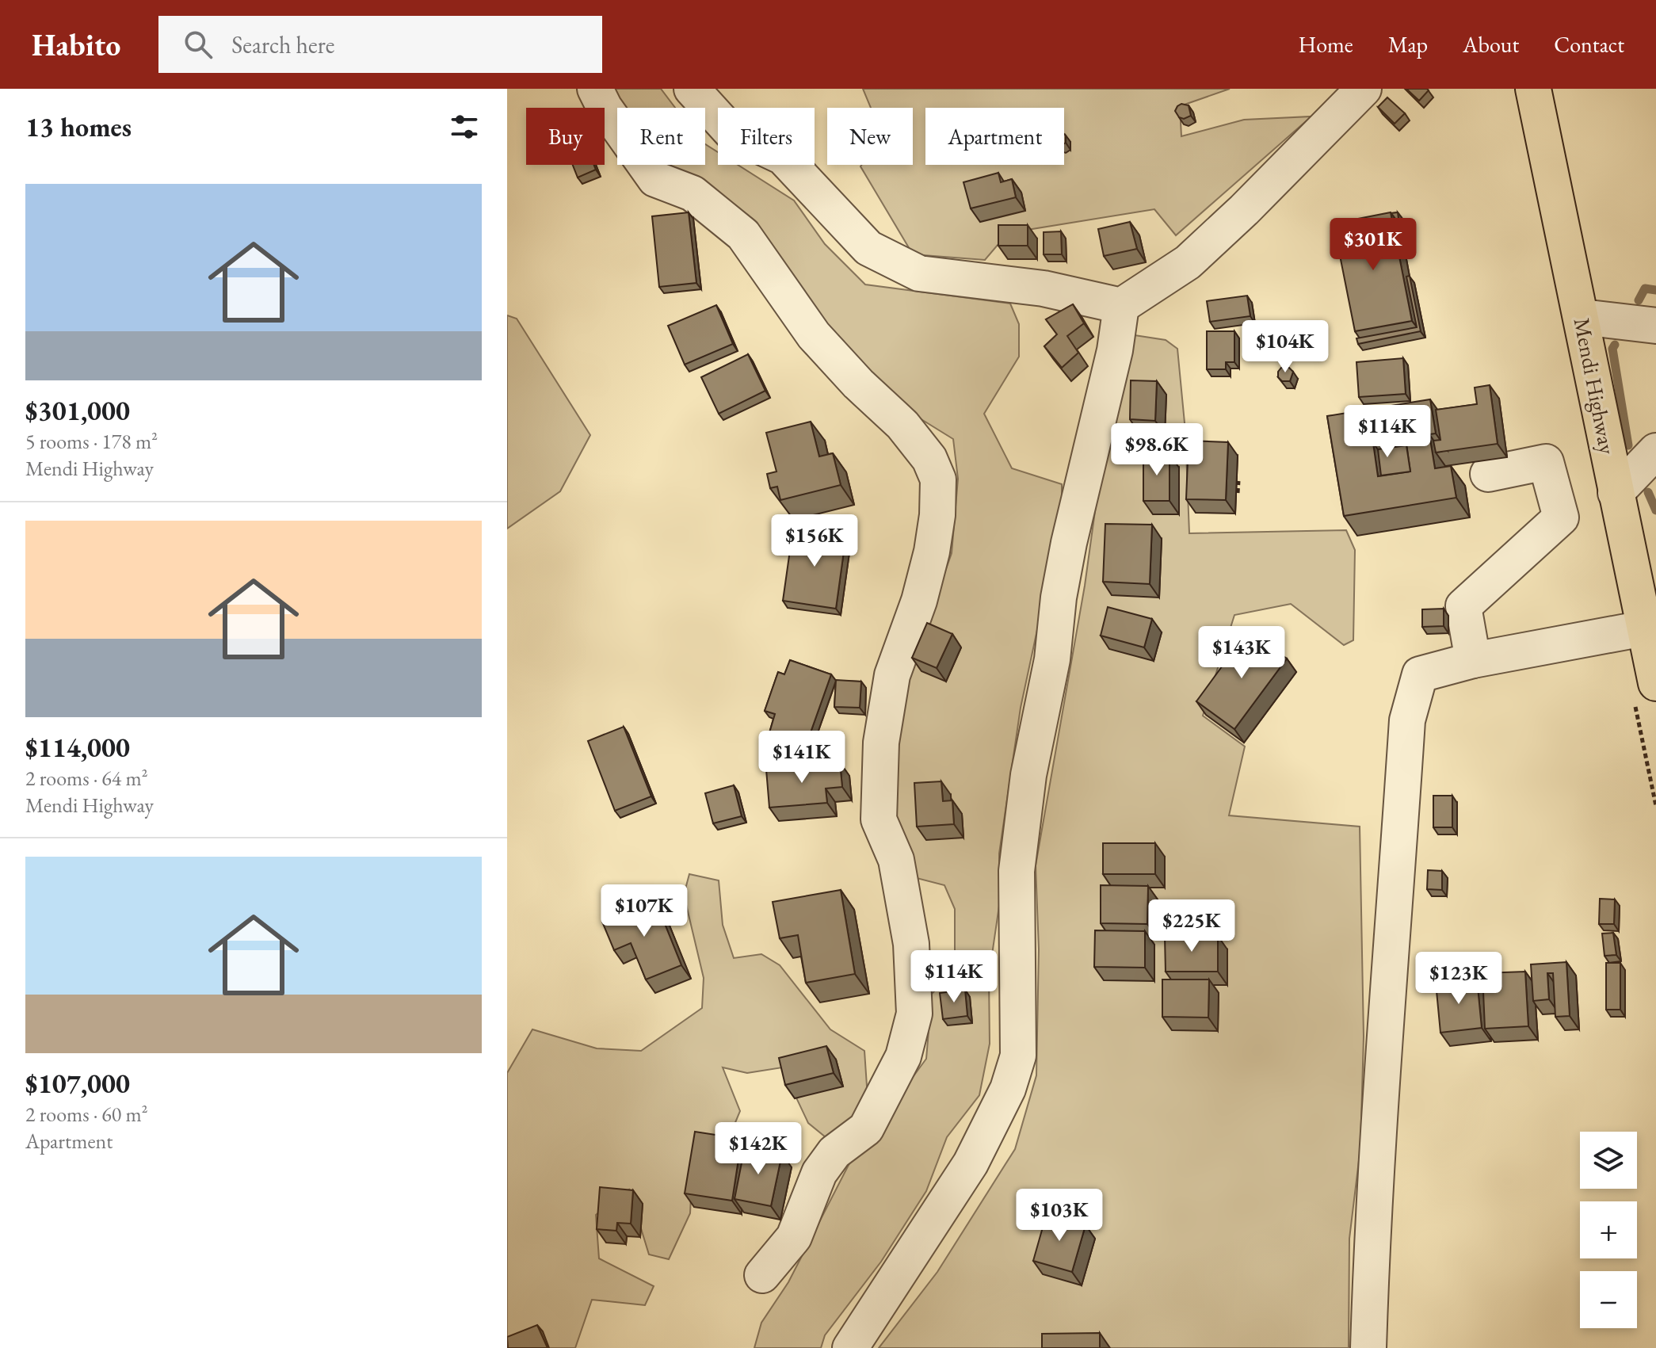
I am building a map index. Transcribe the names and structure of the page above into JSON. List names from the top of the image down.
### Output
{
  "streets": {
    "main road": ["Mendi Highway"]
  },
  "page": {
    "header": "Habito",
    "search": "Search here",
    "nav": [
      "Home",
      "Map",
      "About",
      "Contact"
    ],
    "heading": "13 homes",
    "chip": [
      "Buy",
      "Rent",
      "Filters",
      "New",
      "Apartment"
    ],
    "list": [
      {
        "name": "$301,000",
        "note": "5 rooms · 178 m² · Mendi Highway"
      },
      {
        "name": "$114,000",
        "note": "2 rooms · 64 m² · Mendi Highway"
      },
      {
        "name": "$107,000",
        "note": "2 rooms · 60 m² · Apartment"
      }
    ],
    "price": [
      "$301K",
      "$104K",
      "$114K",
      "$98.6K",
      "$156K",
      "$143K",
      "$141K",
      "$107K",
      "$225K",
      "$114K",
      "$123K",
      "$142K",
      "$103K"
    ],
    "map_buttons": ["+", "−"]
  }
}
